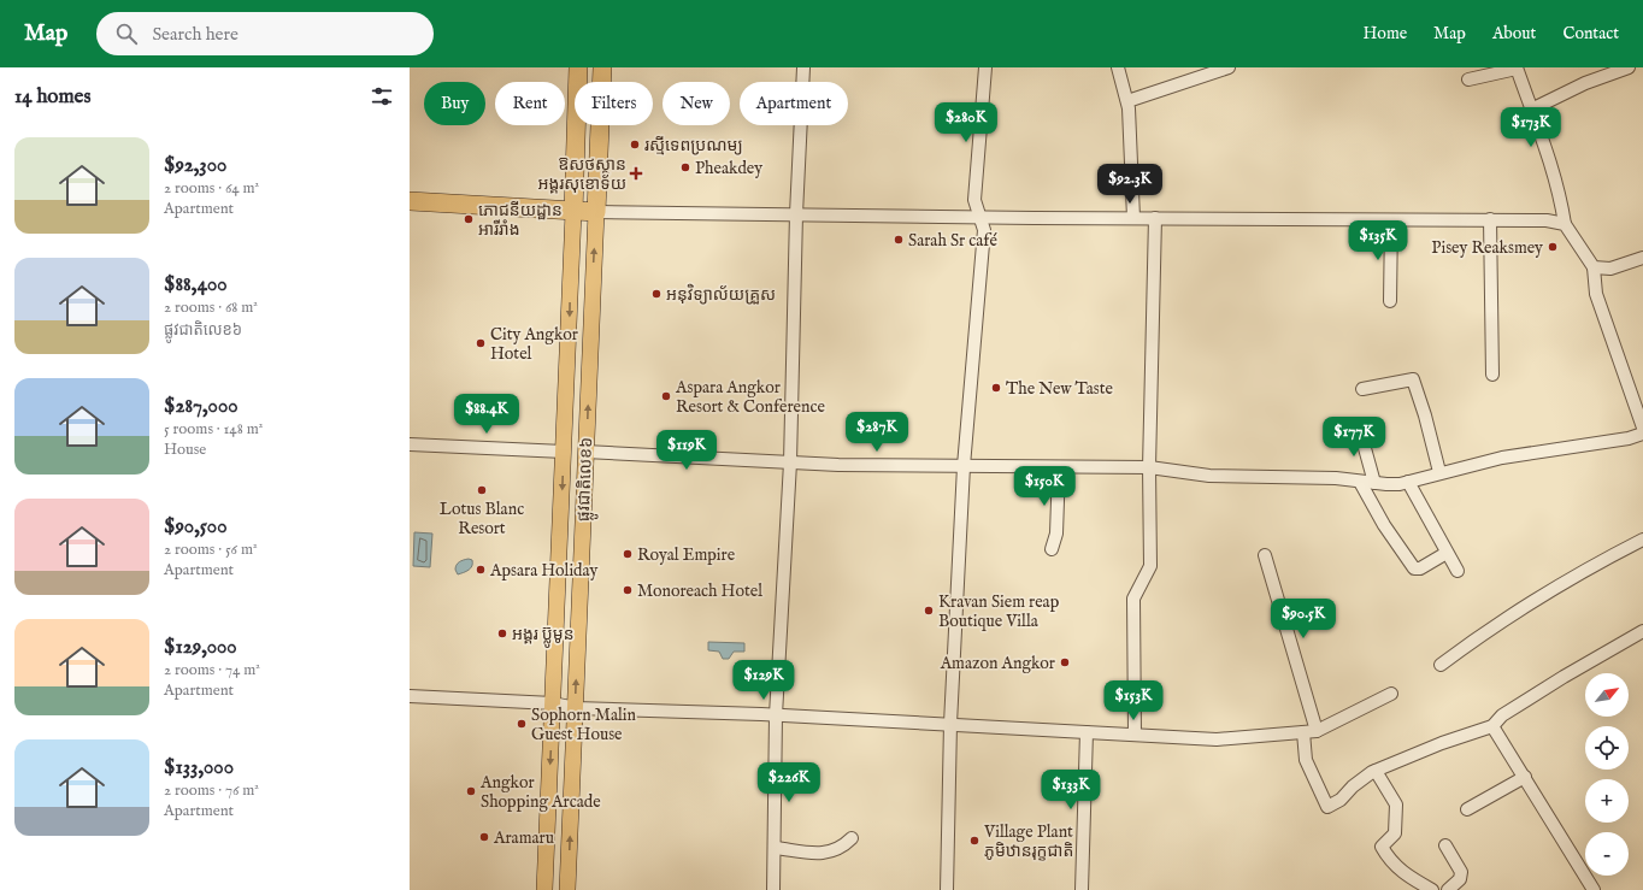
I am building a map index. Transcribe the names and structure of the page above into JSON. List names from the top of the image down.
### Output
{
  "streets": {
    "highway": ["ផ្លូវជាតិលេខ៦"]
  },
  "places": {
    "other": [
      "រស្មីទេពប្រណម្យ",
      "Pheakdey",
      "ភោជនីយដ្ឋាន អារីរាំង",
      "Sarah Sr café",
      "Pisey Reaksmey",
      "អនុវិទ្យាល័យគ្រួស",
      "City Angkor Hotel",
      "The New Taste",
      "Aspara Angkor Resort & Conference",
      "Lotus Blanc Resort",
      "Royal Empire",
      "Apsara Holiday",
      "Monoreach Hotel",
      "Kravan Siem reap Boutique Villa",
      "អង្គរ ប្ល៊ូមូន",
      "Amazon Angkor",
      "Sophorn Malin Guest House",
      "Angkor Shopping Arcade",
      "Aramaru",
      "Village Plant ភូមិឋានរុក្ខជាតិ"
    ],
    "health": ["ឱសថស្ថាន អង្គរសុខោទ័យ"]
  },
  "north": "top right",
  "page": {
    "header": "Map",
    "search": "Search here",
    "nav": [
      "Home",
      "Map",
      "About",
      "Contact"
    ],
    "heading": "14 homes",
    "chip": [
      "Buy",
      "Rent",
      "Filters",
      "New",
      "Apartment"
    ],
    "price": [
      "$280K",
      "$173K",
      "$92.3K",
      "$135K",
      "$88.4K",
      "$287K",
      "$177K",
      "$119K",
      "$150K",
      "$90.5K",
      "$129K",
      "$153K",
      "$226K",
      "$133K"
    ],
    "list": [
      {
        "name": "$92,300",
        "note": "2 rooms · 64 m² · Apartment"
      },
      {
        "name": "$88,400",
        "note": "2 rooms · 68 m² · ផ្លូវជាតិលេខ៦"
      },
      {
        "name": "$287,000",
        "note": "5 rooms · 148 m² · House"
      },
      {
        "name": "$90,500",
        "note": "2 rooms · 56 m² · Apartment"
      },
      {
        "name": "$129,000",
        "note": "2 rooms · 74 m² · Apartment"
      },
      {
        "name": "$133,000",
        "note": "2 rooms · 76 m² · Apartment"
      }
    ],
    "map_buttons": ["+", "−"]
  }
}
